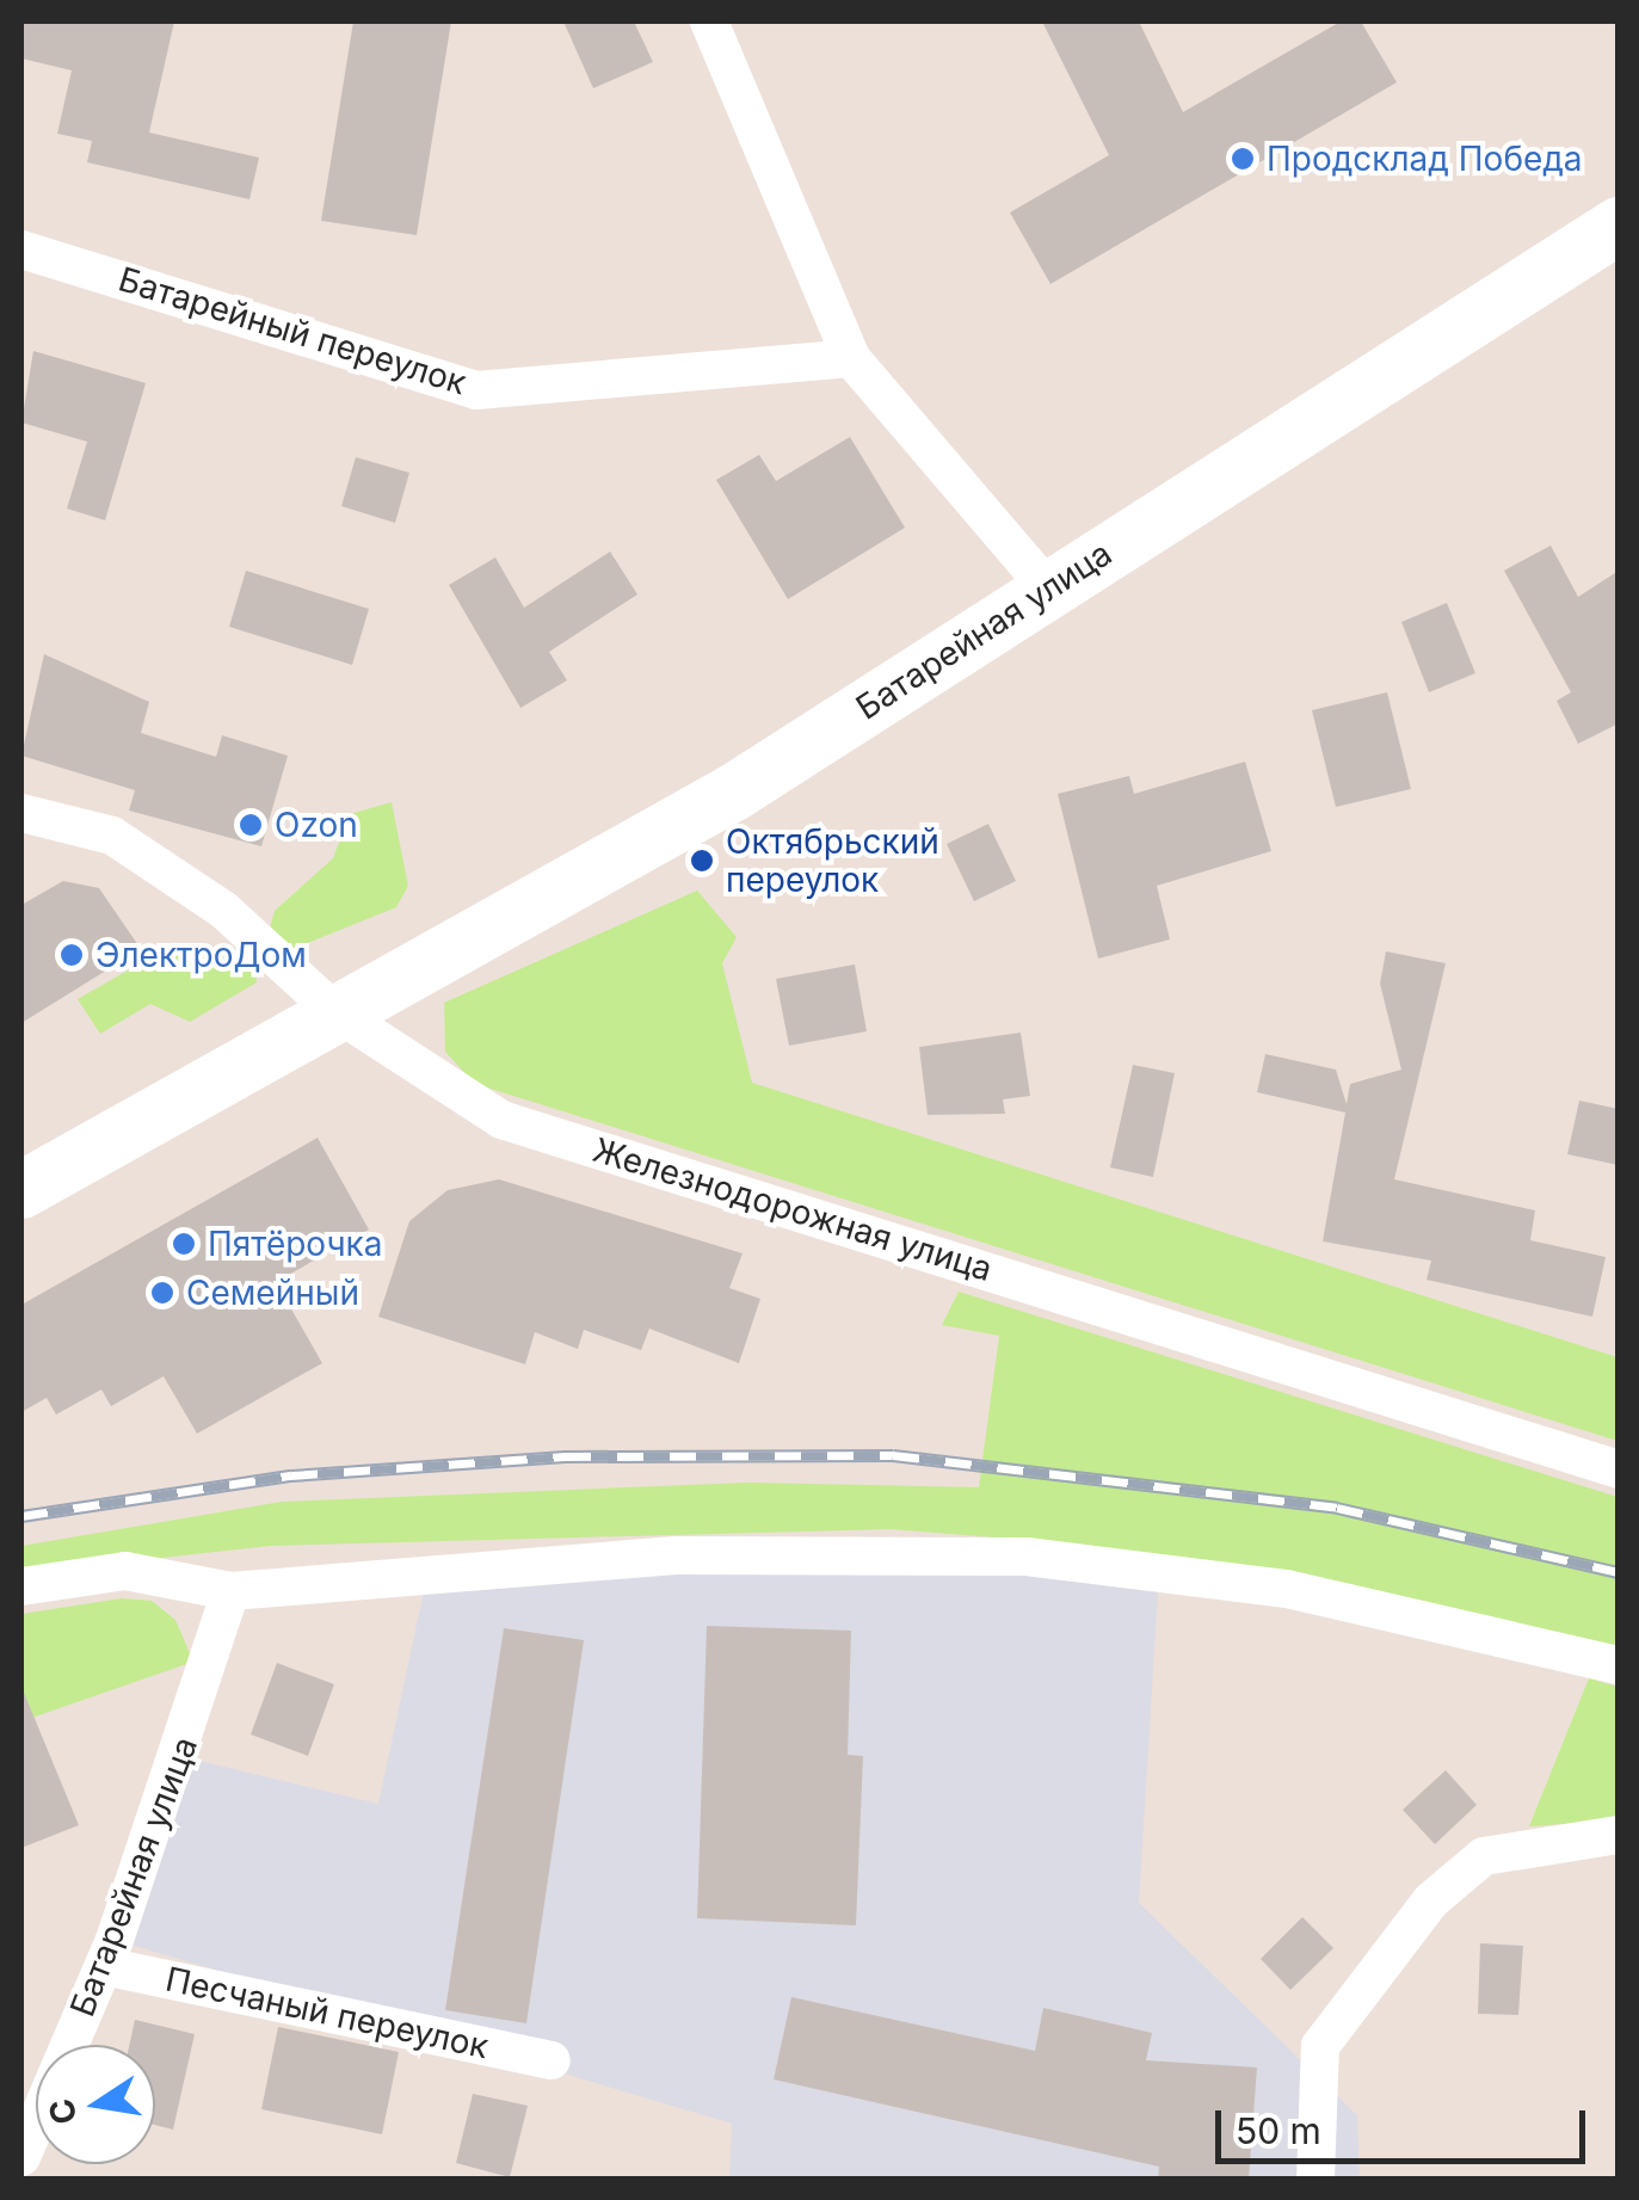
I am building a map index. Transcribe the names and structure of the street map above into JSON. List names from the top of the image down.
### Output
{
  "streets": {
    "main road": ["Батарейная улица"],
    "street": ["Батарейный переулок", "Железнодорожная улица", "Песчаный переулок"]
  },
  "crossings": [
    ["Батарейная улица", "Железнодорожная улица"],
    ["Батарейная улица", "Песчаный переулок"]
  ],
  "places": [
    "Продсклад Победа",
    "Ozon",
    "Октябрьский переулок",
    "ЭлектроДом",
    "Пятёрочка",
    "Семейный"
  ],
  "scale_bar": "50 m",
  "north": "left"
}
